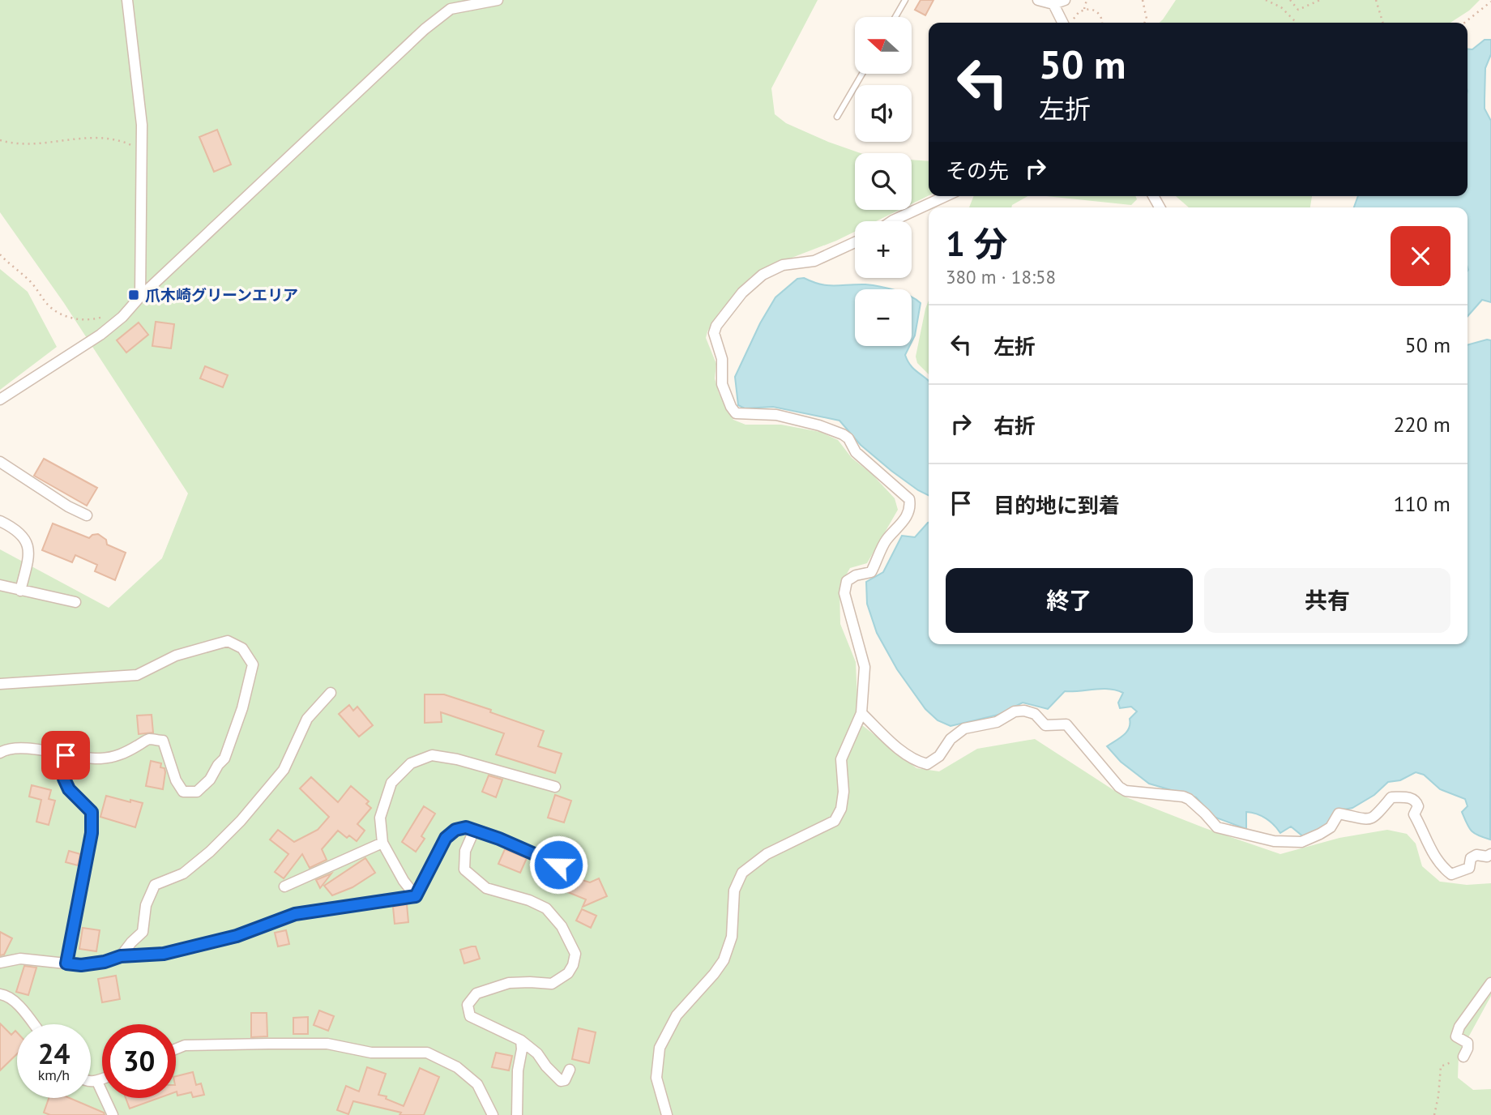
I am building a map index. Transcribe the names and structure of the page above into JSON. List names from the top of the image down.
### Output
{
  "places": {
    "transit": ["爪木崎グリーンエリア"]
  },
  "north": "left",
  "page": {
    "map_buttons": ["+", "−"],
    "turn": ["50 m", "左折"],
    "then": "その先",
    "heading": ["1 分", "380 m · 18:58"],
    "list": [
      {
        "name": "左折",
        "value": "50 m"
      },
      {
        "name": "右折",
        "value": "220 m"
      },
      {
        "name": "目的地に到着",
        "value": "110 m"
      }
    ],
    "buttons": ["終了", "共有"],
    "speed": "24 km/h",
    "limit": "30"
  }
}
